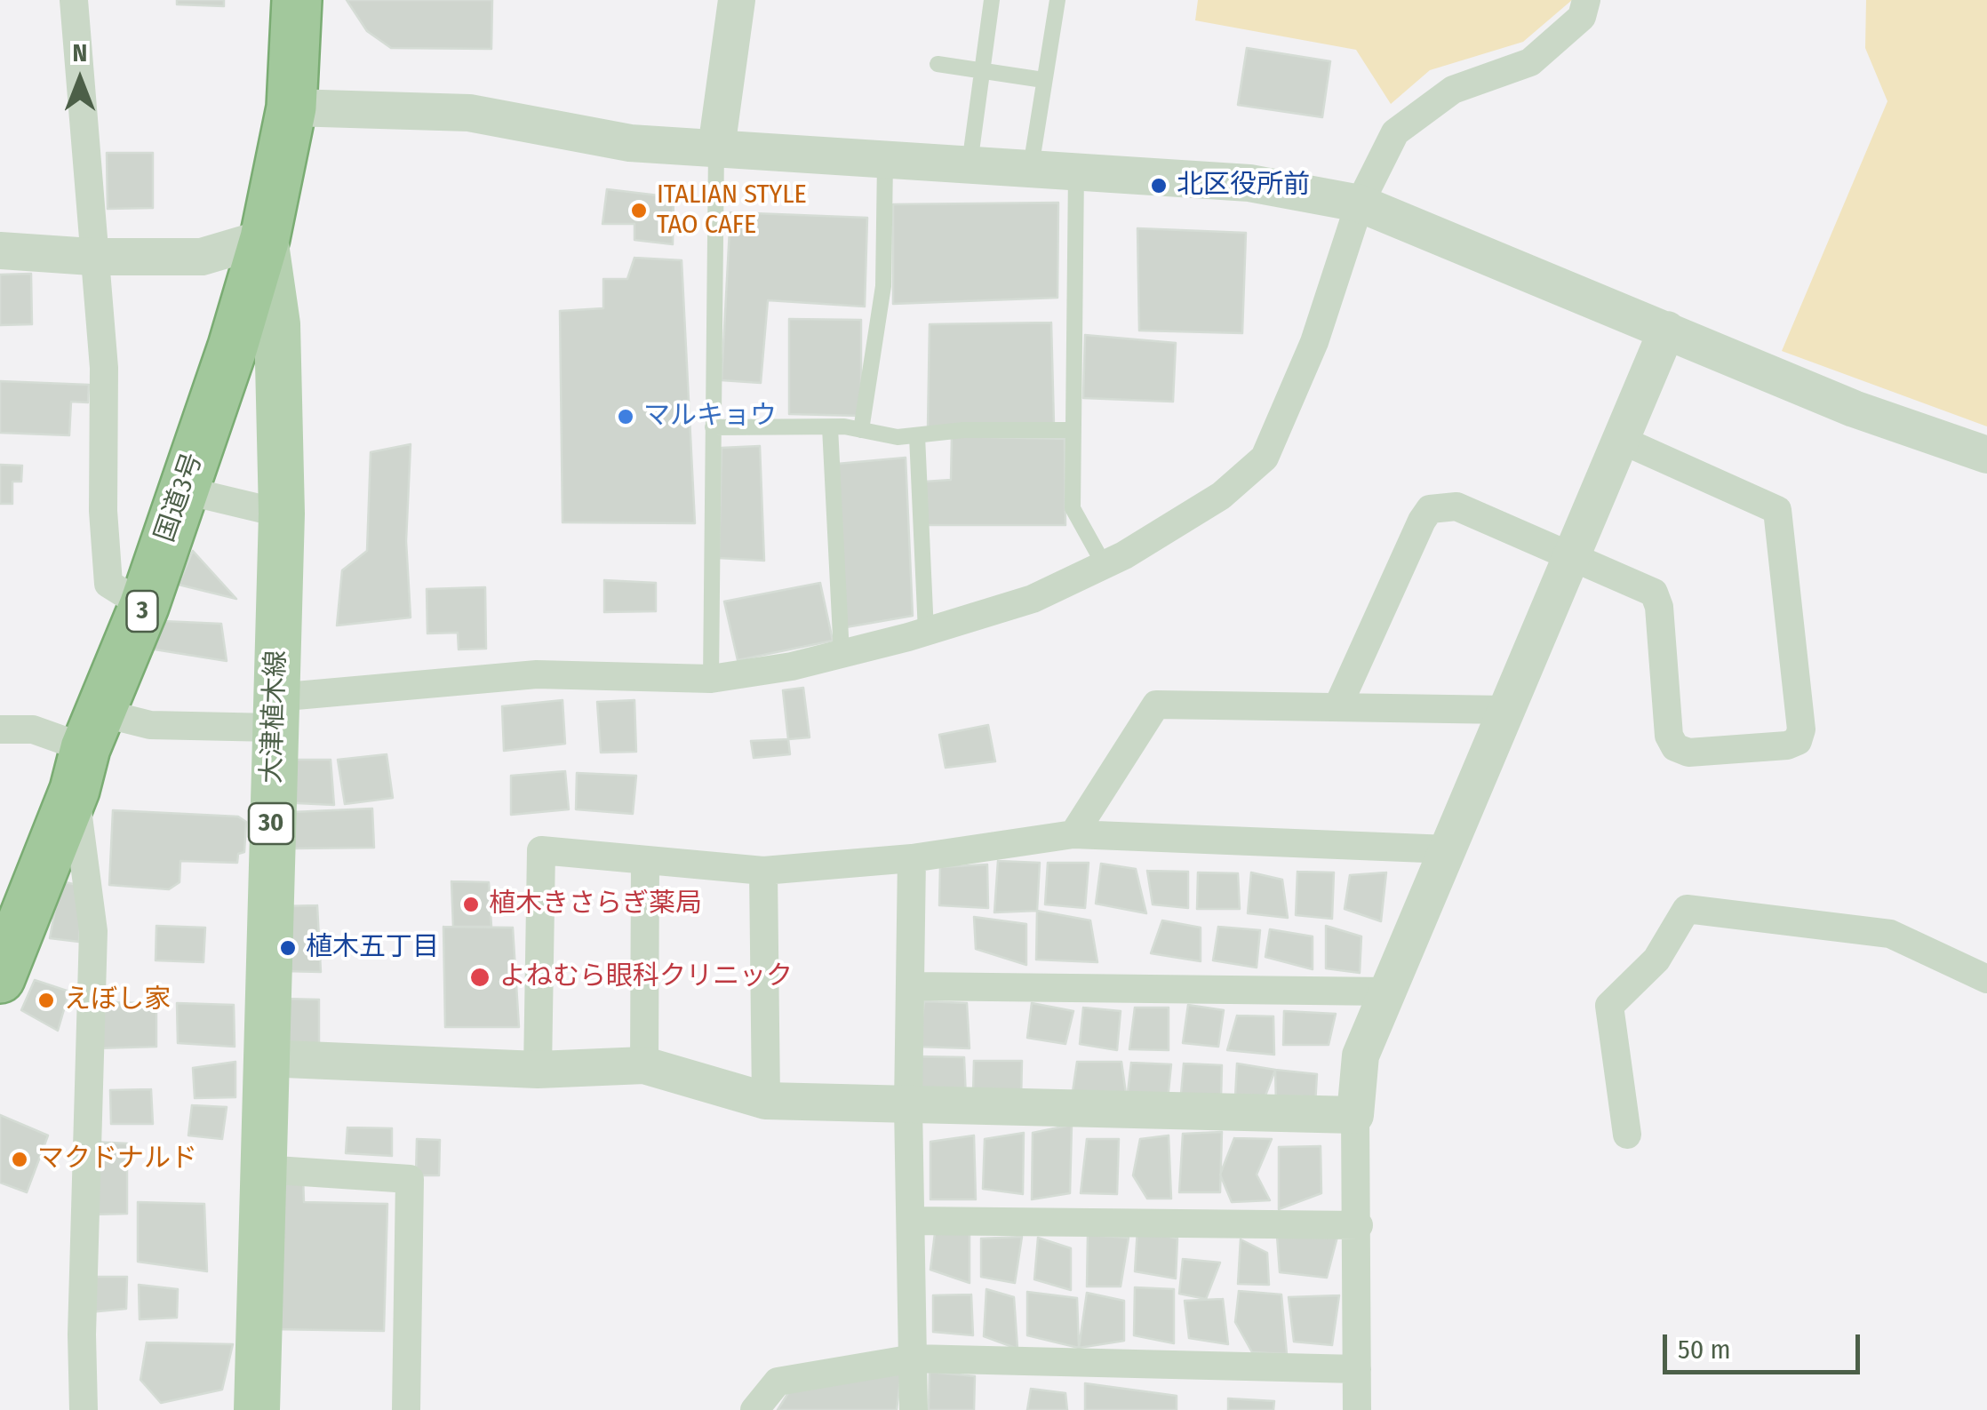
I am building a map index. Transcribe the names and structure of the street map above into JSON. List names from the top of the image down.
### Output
{
  "streets": {
    "highway": ["国道3号", "3"],
    "main road": ["大津植木線", "30"]
  },
  "crossings": [
    ["国道3号", "大津植木線"]
  ],
  "places": [
    "北区役所前",
    "ITALIAN STYLE TAO CAFE",
    "マルキョウ",
    "植木きさらぎ薬局",
    "植木五丁目",
    "よねむら眼科クリニック",
    "えぼし家",
    "マクドナルド"
  ],
  "scale_bar": "50 m",
  "north": "top"
}
